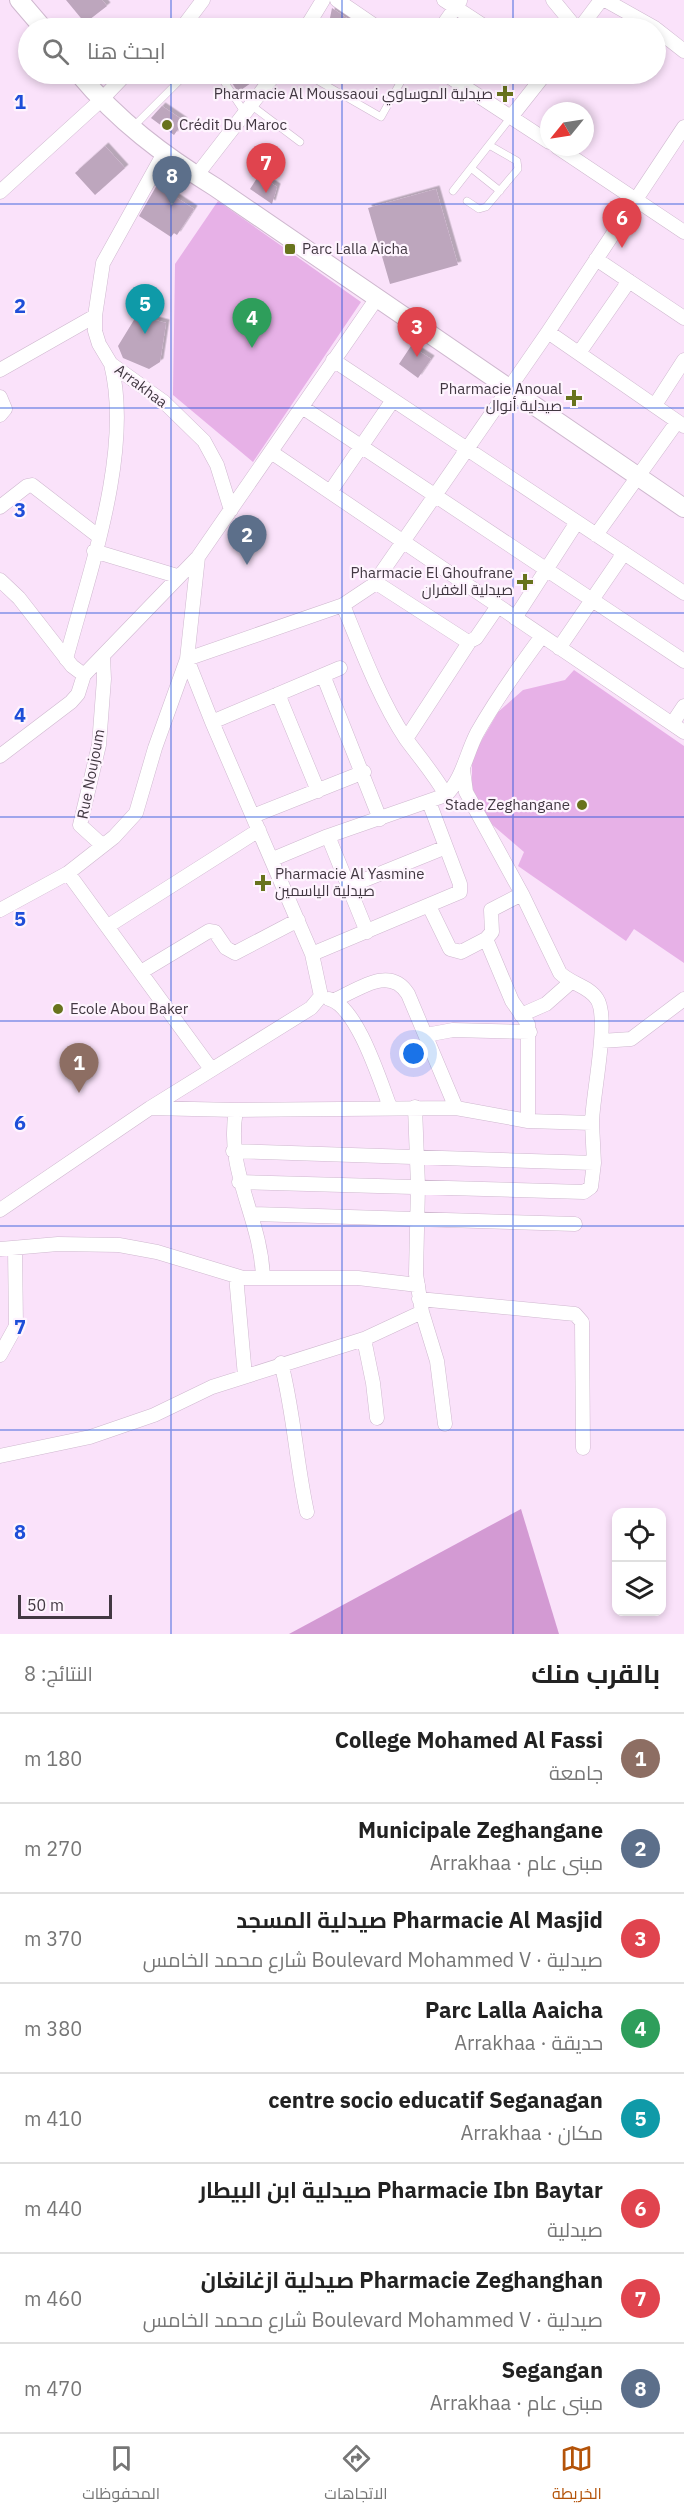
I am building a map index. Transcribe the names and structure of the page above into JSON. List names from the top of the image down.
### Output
{
  "streets": {
    "street": ["Arrakhaa", "Rue Noujoum"]
  },
  "places": {
    "health": [
      "Pharmacie Al Moussaoui صيدلية الموساوي",
      "Pharmacie Anoual صيدلية أنوال",
      "Pharmacie El Ghoufrane صيدلية الغفران",
      "Pharmacie Al Yasmine صيدلية الياسمين"
    ],
    "other": ["Crédit Du Maroc", "Stade Zeghangane", "Ecole Abou Baker"],
    "transit": ["Parc Lalla Aicha"]
  },
  "scale_bar": "50 m",
  "north": "bottom left",
  "page": {
    "search": "ابحث هنا",
    "pins": [
      "7",
      "8",
      "6",
      "5",
      "4",
      "3",
      "2",
      "1"
    ],
    "scale": "50 m",
    "heading": ["بالقرب منك", "النتائج: 8"],
    "list": [
      {
        "mark": "1",
        "name": "College Mohamed Al Fassi",
        "note": "جامعة",
        "value": "180 m"
      },
      {
        "mark": "2",
        "name": "Municipale Zeghangane",
        "note": "مبنى عام · Arrakhaa",
        "value": "270 m"
      },
      {
        "mark": "3",
        "name": "Pharmacie Al Masjid صيدلية المسجد",
        "note": "صيدلية · Boulevard Mohammed V شارع محمد الخامس",
        "value": "370 m"
      },
      {
        "mark": "4",
        "name": "Parc Lalla Aaicha",
        "note": "حديقة · Arrakhaa",
        "value": "380 m"
      },
      {
        "mark": "5",
        "name": "centre socio educatif Seganagan",
        "note": "مكان · Arrakhaa",
        "value": "410 m"
      },
      {
        "mark": "6",
        "name": "Pharmacie Ibn Baytar صيدلية ابن البيطار",
        "note": "صيدلية",
        "value": "440 m"
      },
      {
        "mark": "7",
        "name": "Pharmacie Zeghanghan صيدلية ازغانغان",
        "note": "صيدلية · Boulevard Mohammed V شارع محمد الخامس",
        "value": "460 m"
      },
      {
        "mark": "8",
        "name": "Segangan",
        "note": "مبنى عام · Arrakhaa",
        "value": "470 m"
      }
    ],
    "nav": ["الخريطة", "الاتجاهات", "المحفوظات"]
  },
  "grid": {
    "rows": [
      "1",
      "2",
      "3",
      "4",
      "5",
      "6",
      "7",
      "8"
    ]
  }
}
